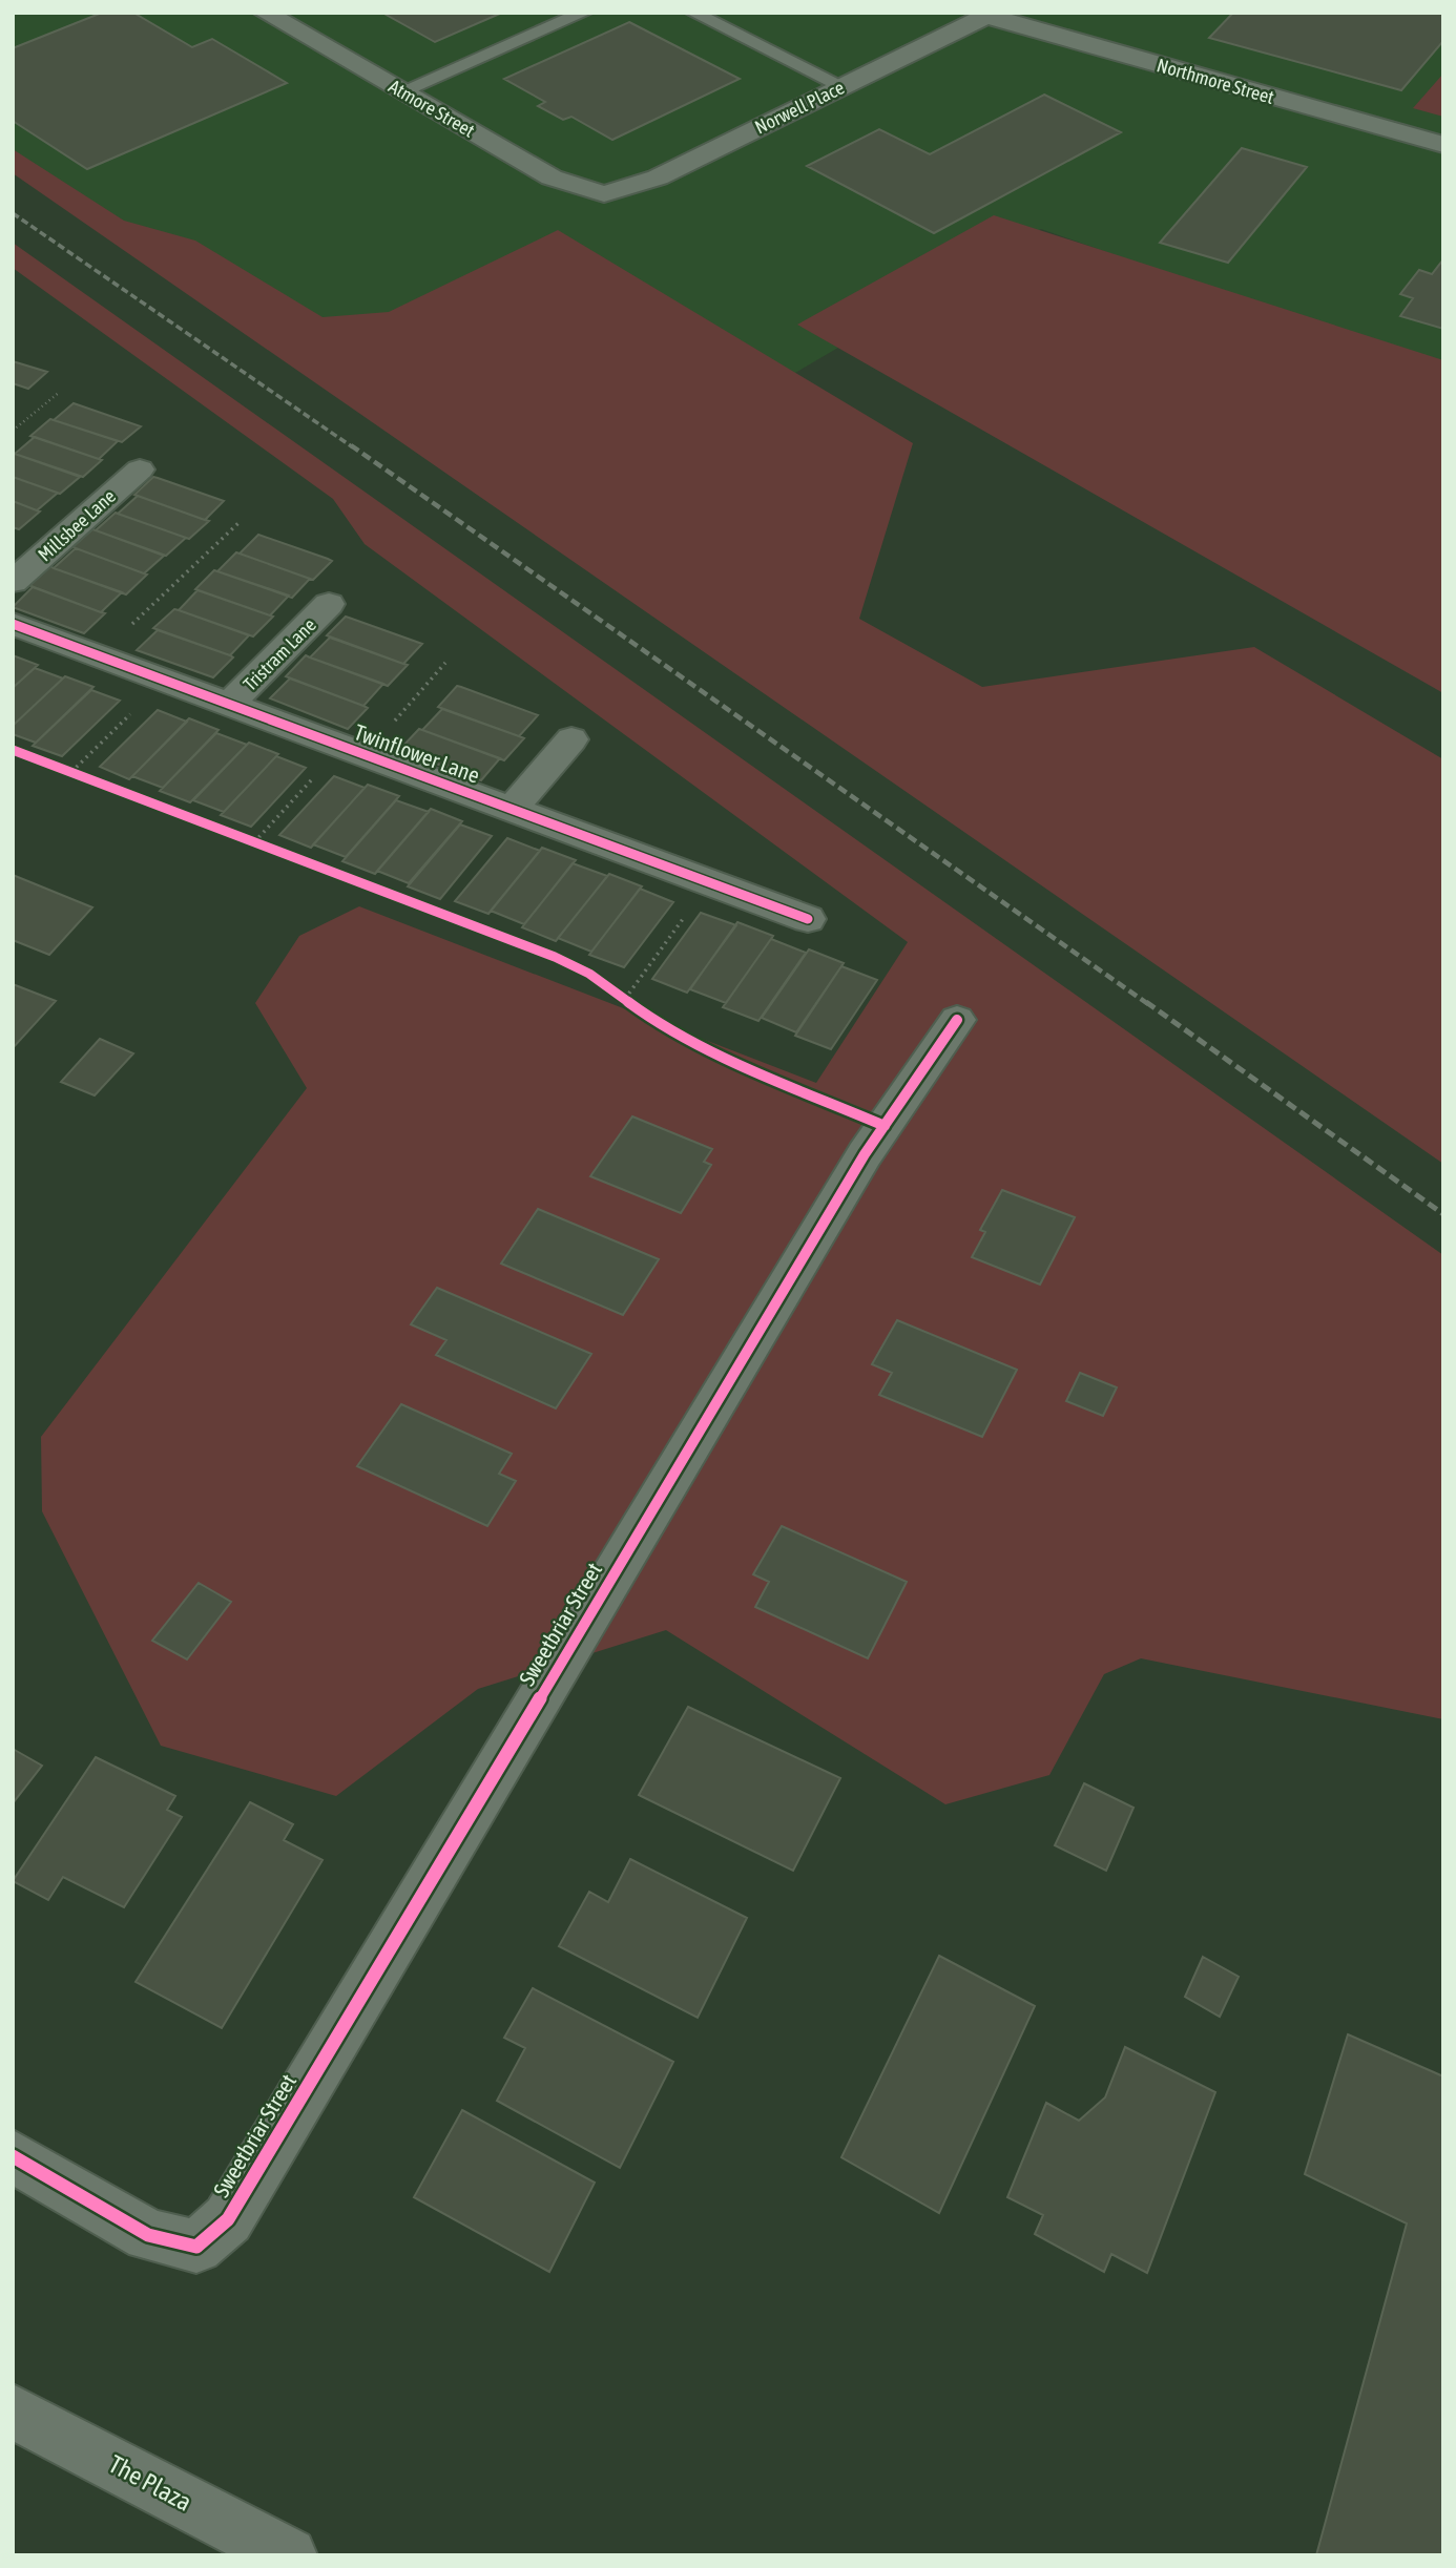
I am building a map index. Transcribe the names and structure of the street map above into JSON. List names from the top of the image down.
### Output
{
  "streets": {
    "street": [
      "Northmore Street",
      "Norwell Place",
      "Atmore Street",
      "Millsbee Lane",
      "Tristram Lane",
      "Twinflower Lane",
      "Sweetbriar Street",
      "The Plaza"
    ]
  },
  "crossings": [
    ["Northmore Street", "Norwell Place"],
    ["Norwell Place", "Atmore Street"],
    ["Tristram Lane", "Twinflower Lane"]
  ]
}
